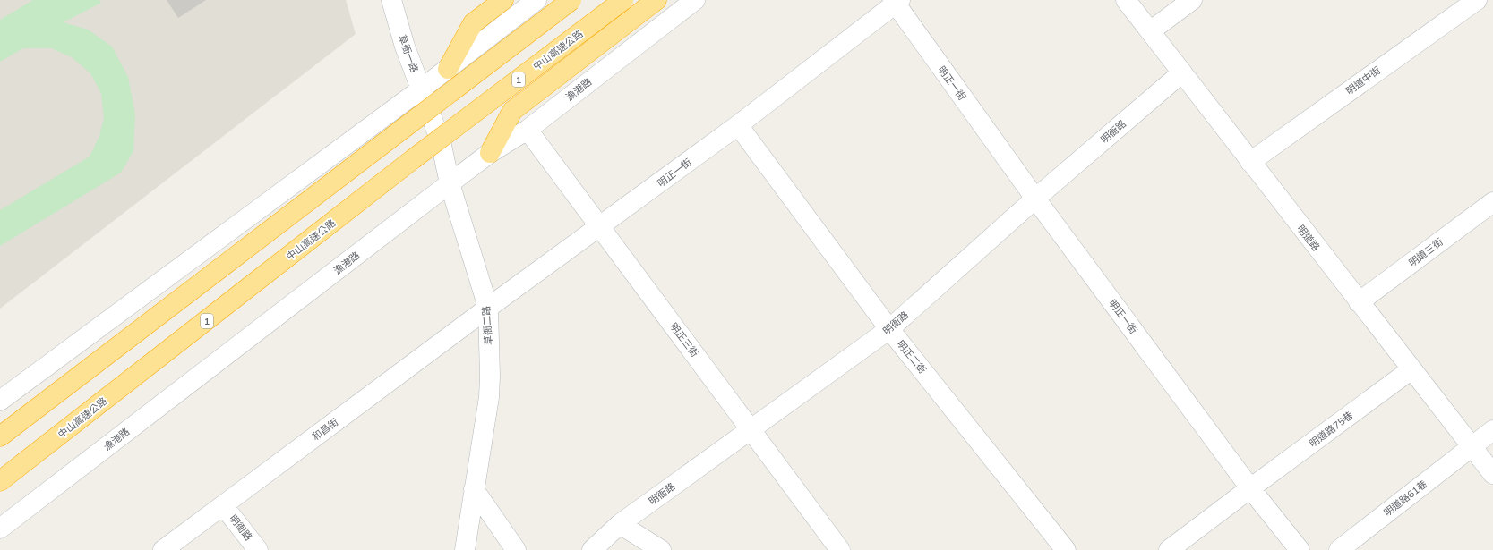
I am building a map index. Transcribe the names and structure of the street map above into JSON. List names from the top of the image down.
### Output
{
  "streets": {
    "highway": ["中山高速公路", "1"],
    "street": [
      "草衙一路",
      "明道中街",
      "明正一街",
      "漁港路",
      "明衙路",
      "明道路",
      "明道三街",
      "草衙二路",
      "明正三街",
      "明正二街",
      "和昌街",
      "明道路75巷",
      "明道路61巷"
    ]
  },
  "crossings": [
    ["草衙一路", "草衙二路"],
    ["明道中街", "明道路"],
    ["明正一街", "明衙路"],
    ["明正一街", "草衙二路"],
    ["明正一街", "明正三街"],
    ["明正一街", "明正二街"],
    ["明正一街", "和昌街"],
    ["明正一街", "明道路75巷"],
    ["漁港路", "草衙二路"],
    ["漁港路", "明正三街"],
    ["明衙路", "明道路"],
    ["明衙路", "明正三街"],
    ["明衙路", "明正二街"],
    ["明衙路", "和昌街"],
    ["明道路", "明道三街"],
    ["明道路", "明道路75巷"],
    ["明道路", "明道路61巷"],
    ["草衙二路", "和昌街"]
  ]
}
